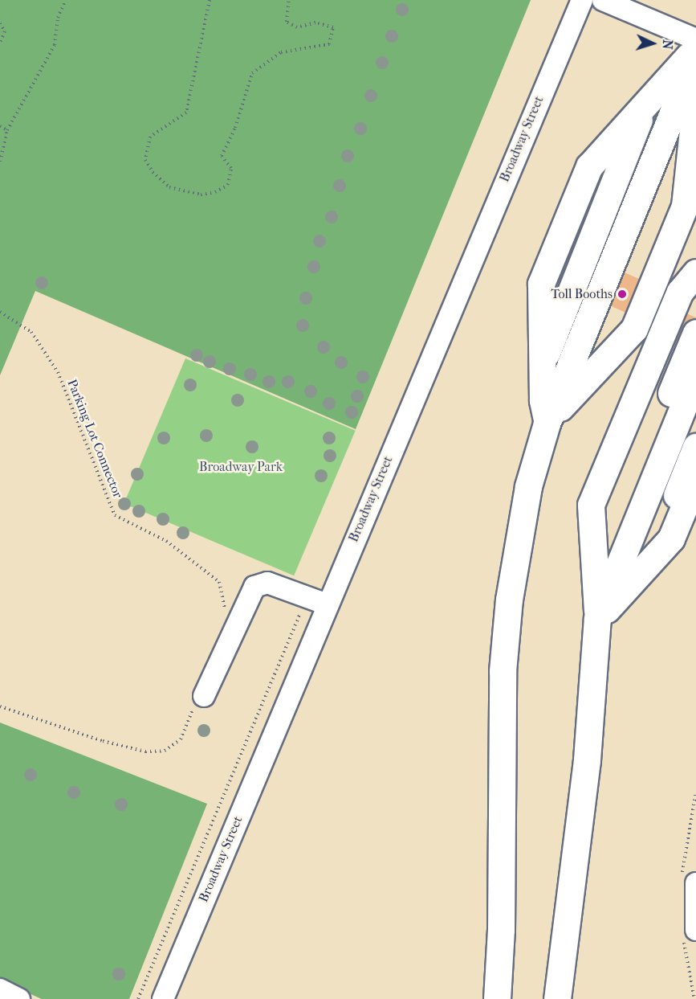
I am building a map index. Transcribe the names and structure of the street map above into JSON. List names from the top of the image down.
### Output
{
  "streets": {
    "street": ["Broadway Street"],
    "path": ["Parking Lot Connector"]
  },
  "parks": ["Broadway Park"],
  "places": ["Toll Booths"],
  "north": "right"
}
